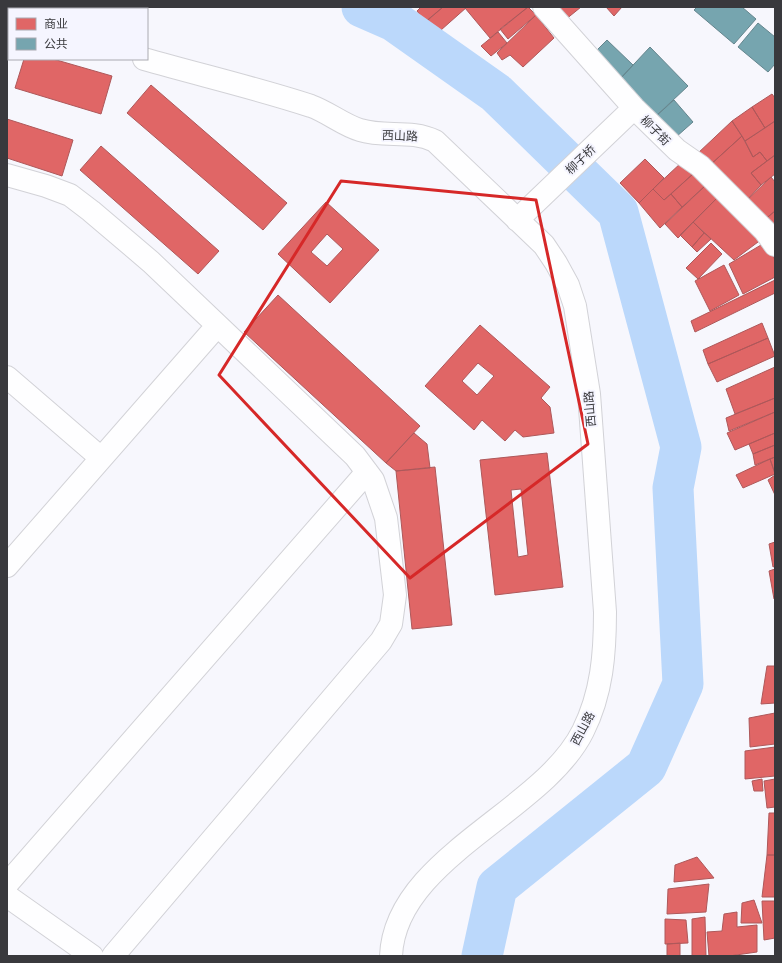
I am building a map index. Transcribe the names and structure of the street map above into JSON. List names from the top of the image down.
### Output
{
  "streets": {
    "street": ["柳子街", "西山路", "柳子桥"]
  },
  "crossings": [
    ["柳子街", "柳子桥"],
    ["西山路", "柳子桥"]
  ],
  "legend": ["商业", "公共"]
}
